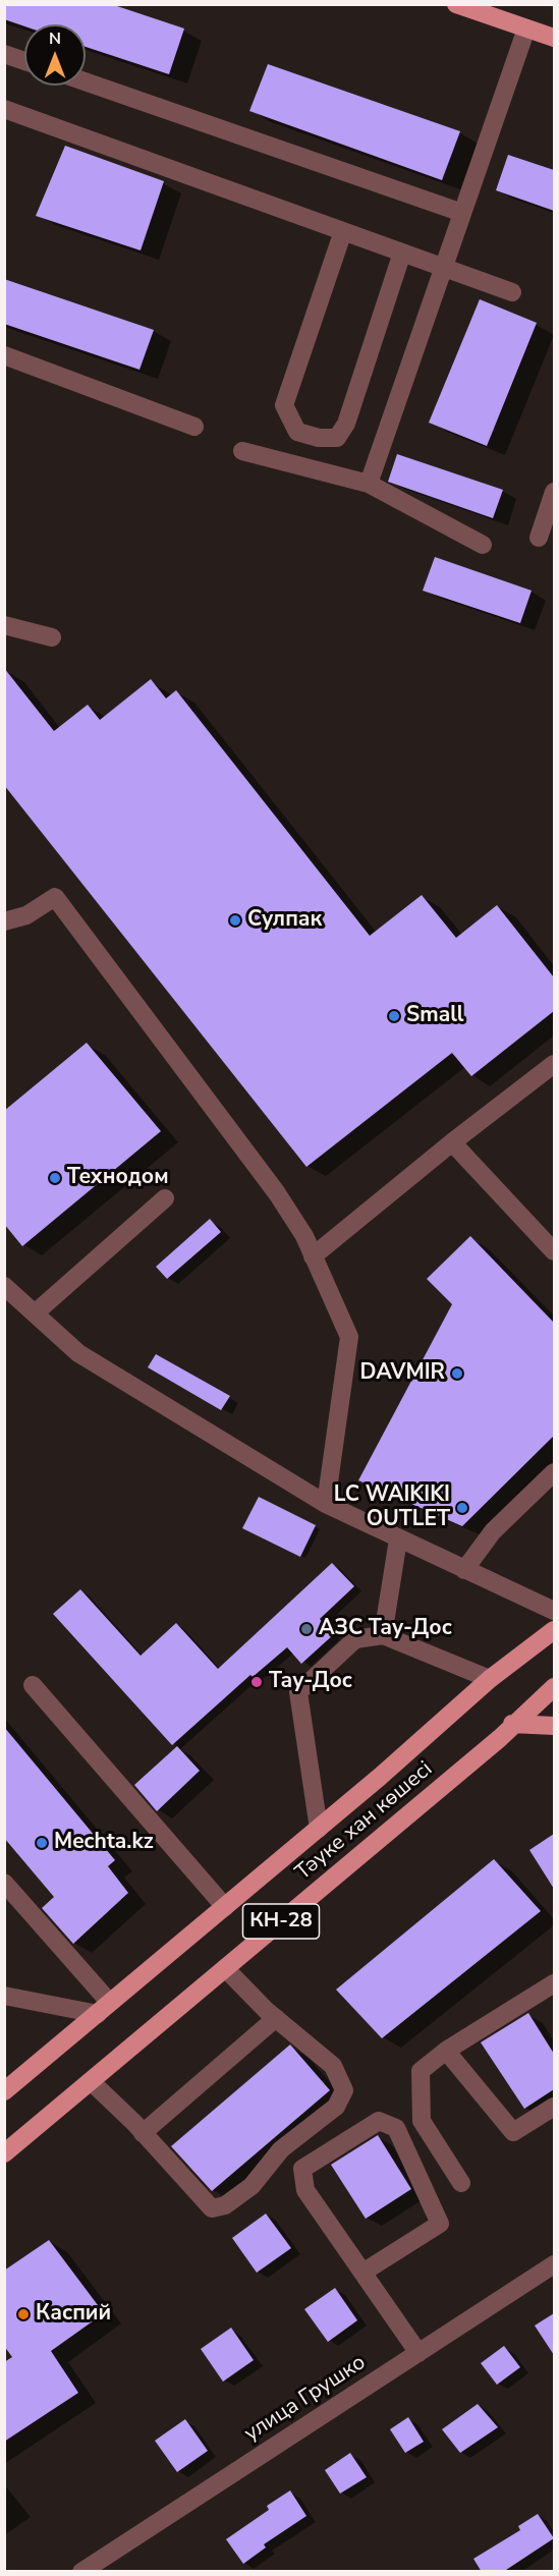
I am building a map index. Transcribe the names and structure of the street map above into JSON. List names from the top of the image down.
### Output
{
  "streets": {
    "main road": ["Тәуке хан көшесі", "КН-28"],
    "street": ["улица Грушко"]
  },
  "places": [
    "Сулпак",
    "Small",
    "Технодом",
    "DAVMIR",
    "LC WAIKIKI OUTLET",
    "АЗС Тау-Дос",
    "Тау-Дос",
    "Mechta.kz",
    "Каспий"
  ],
  "north": "top"
}
